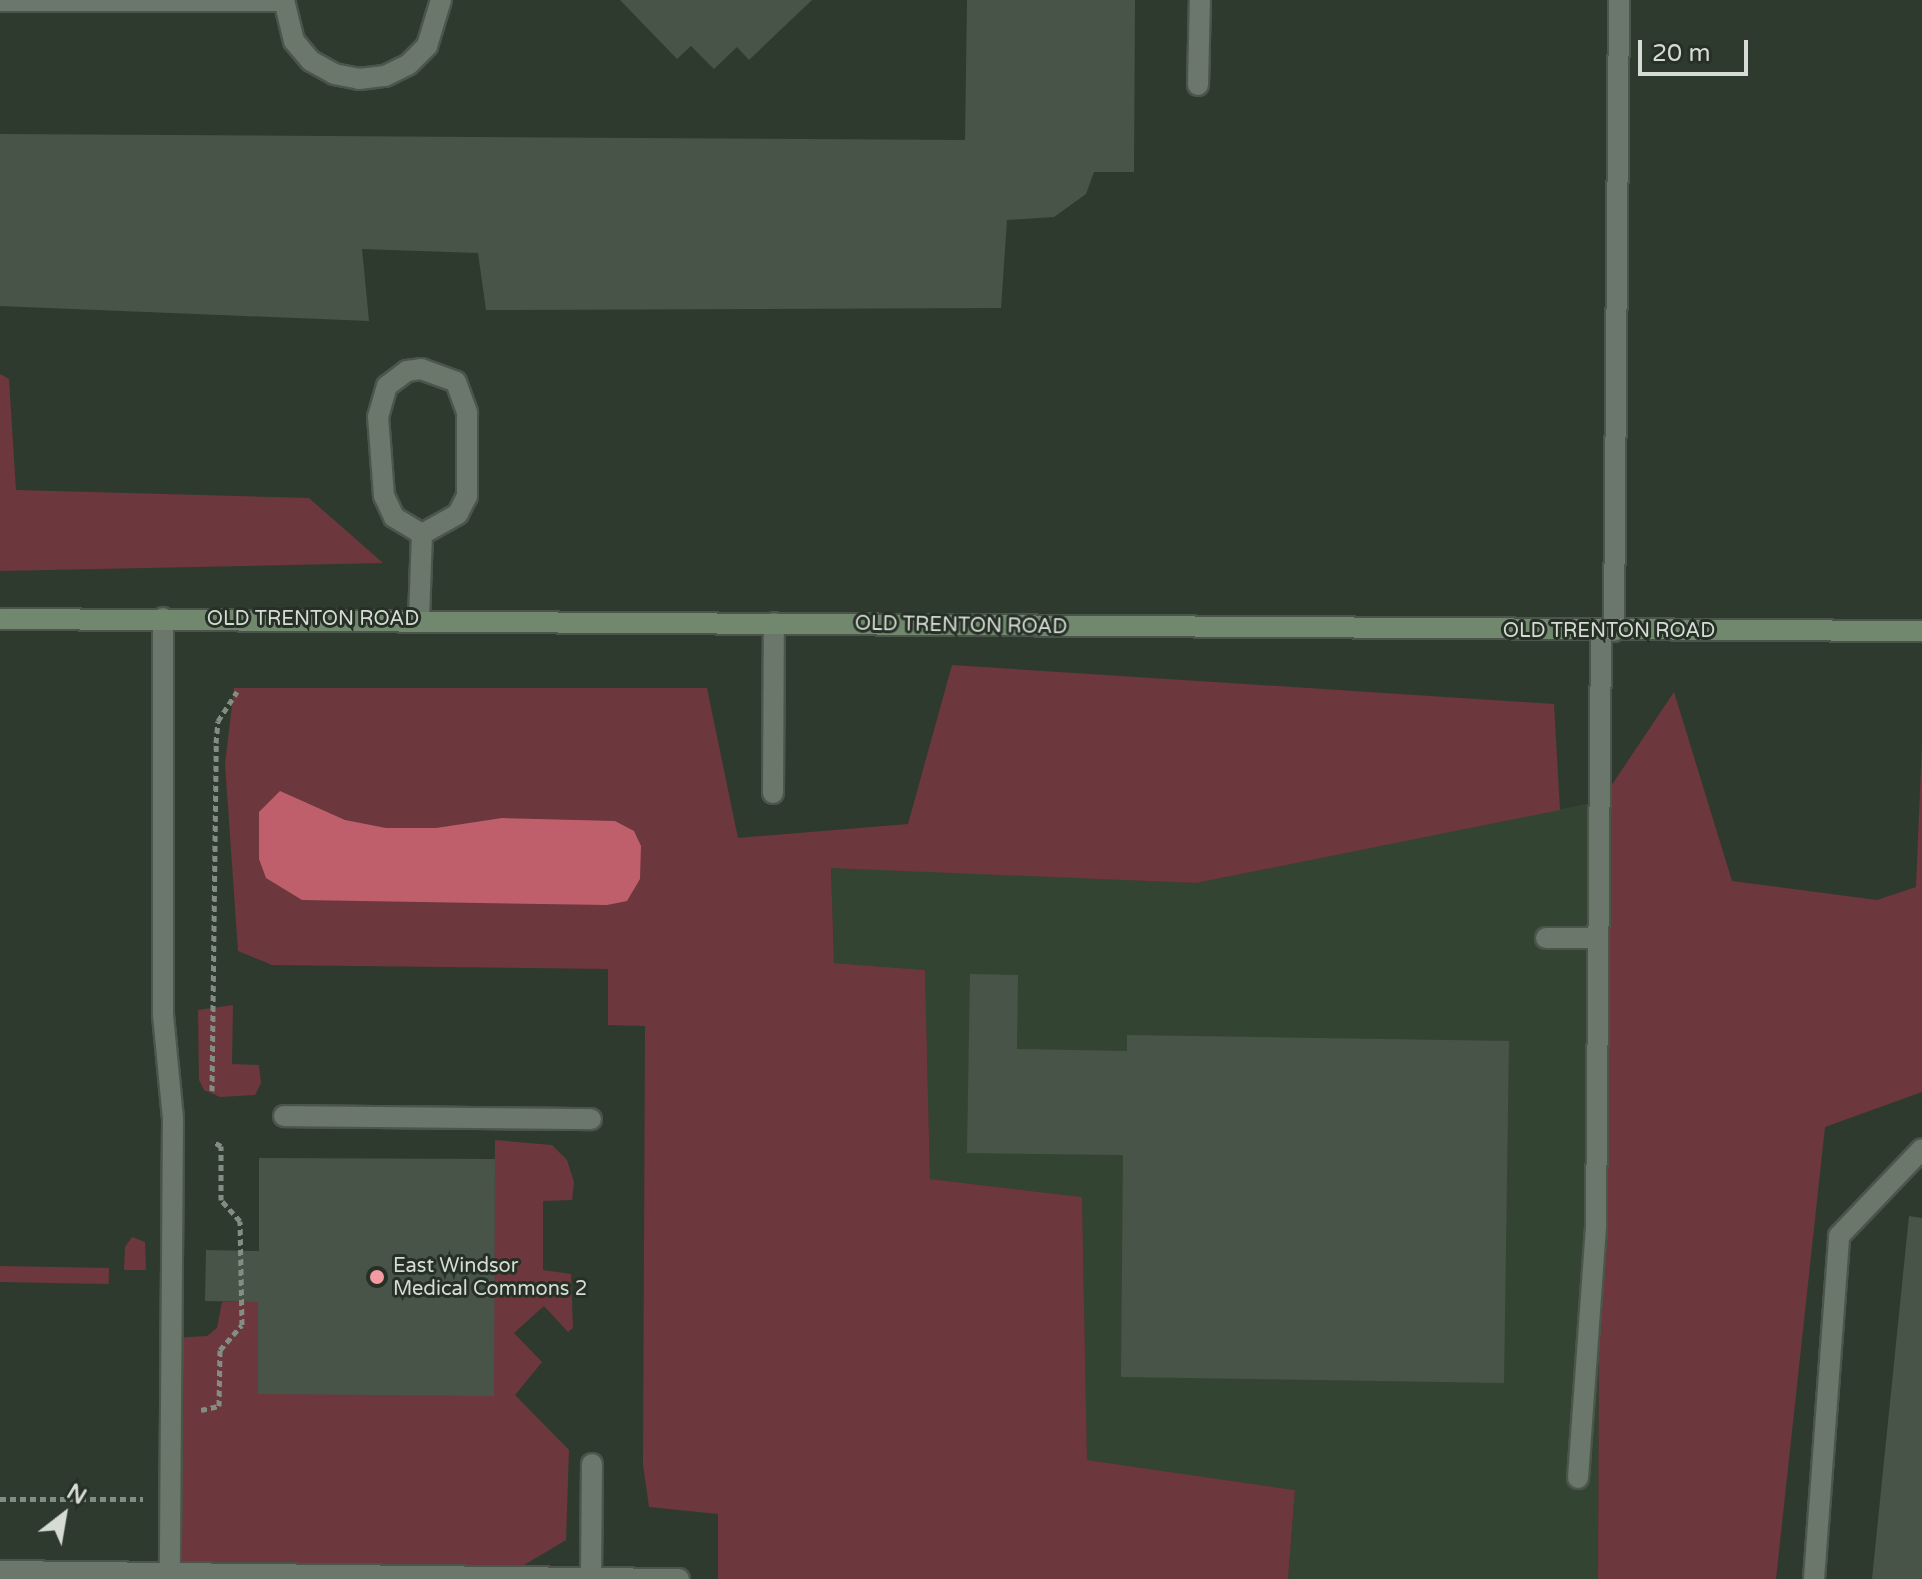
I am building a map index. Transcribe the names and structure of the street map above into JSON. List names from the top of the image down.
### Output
{
  "streets": {
    "main road": ["OLD TRENTON ROAD"]
  },
  "places": ["East Windsor Medical Commons 2"],
  "scale_bar": "20 m",
  "north": "top right"
}
